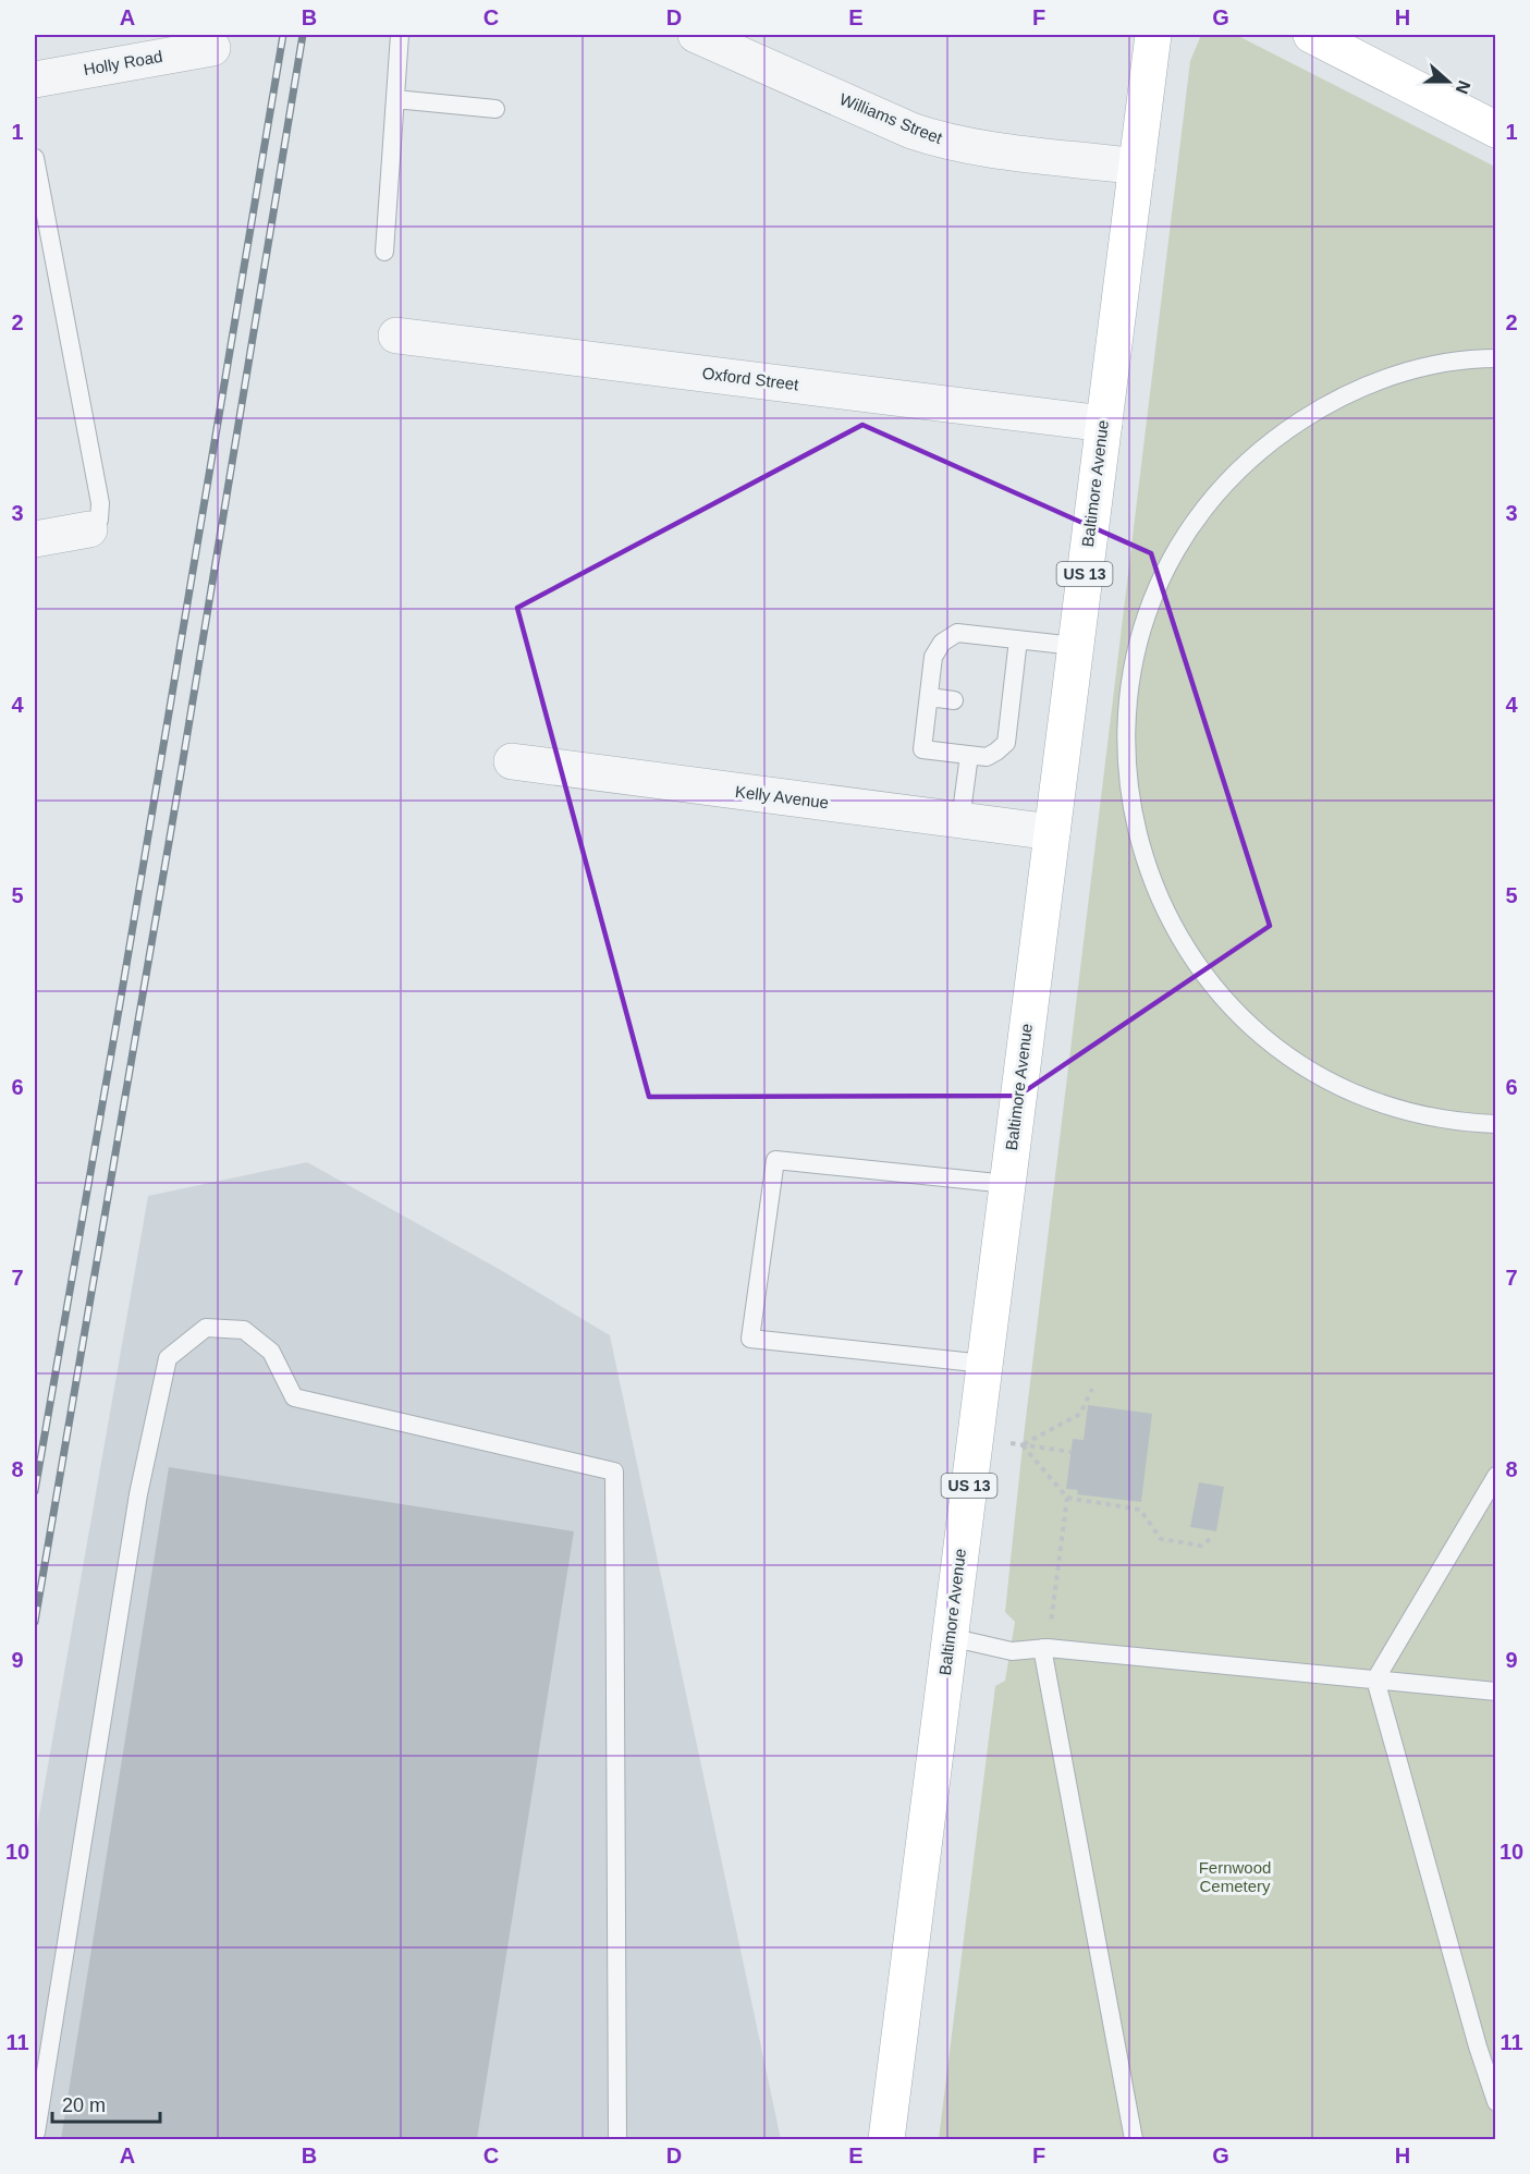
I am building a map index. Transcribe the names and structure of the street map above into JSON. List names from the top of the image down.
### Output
{
  "streets": {
    "main road": ["Baltimore Avenue", "US 13"],
    "street": [
      "Holly Road",
      "Williams Street",
      "Oxford Street",
      "Kelly Avenue"
    ]
  },
  "crossings": [
    ["Williams Street", "Baltimore Avenue"],
    ["Oxford Street", "Baltimore Avenue"],
    ["Baltimore Avenue", "Kelly Avenue"]
  ],
  "parks": ["Fernwood Cemetery"],
  "scale_bar": "20 m",
  "north": "right",
  "grid": {
    "columns": [
      "A",
      "B",
      "C",
      "D",
      "E",
      "F",
      "G",
      "H"
    ],
    "rows": [
      "1",
      "2",
      "3",
      "4",
      "5",
      "6",
      "7",
      "8",
      "9",
      "10",
      "11"
    ]
  }
}
